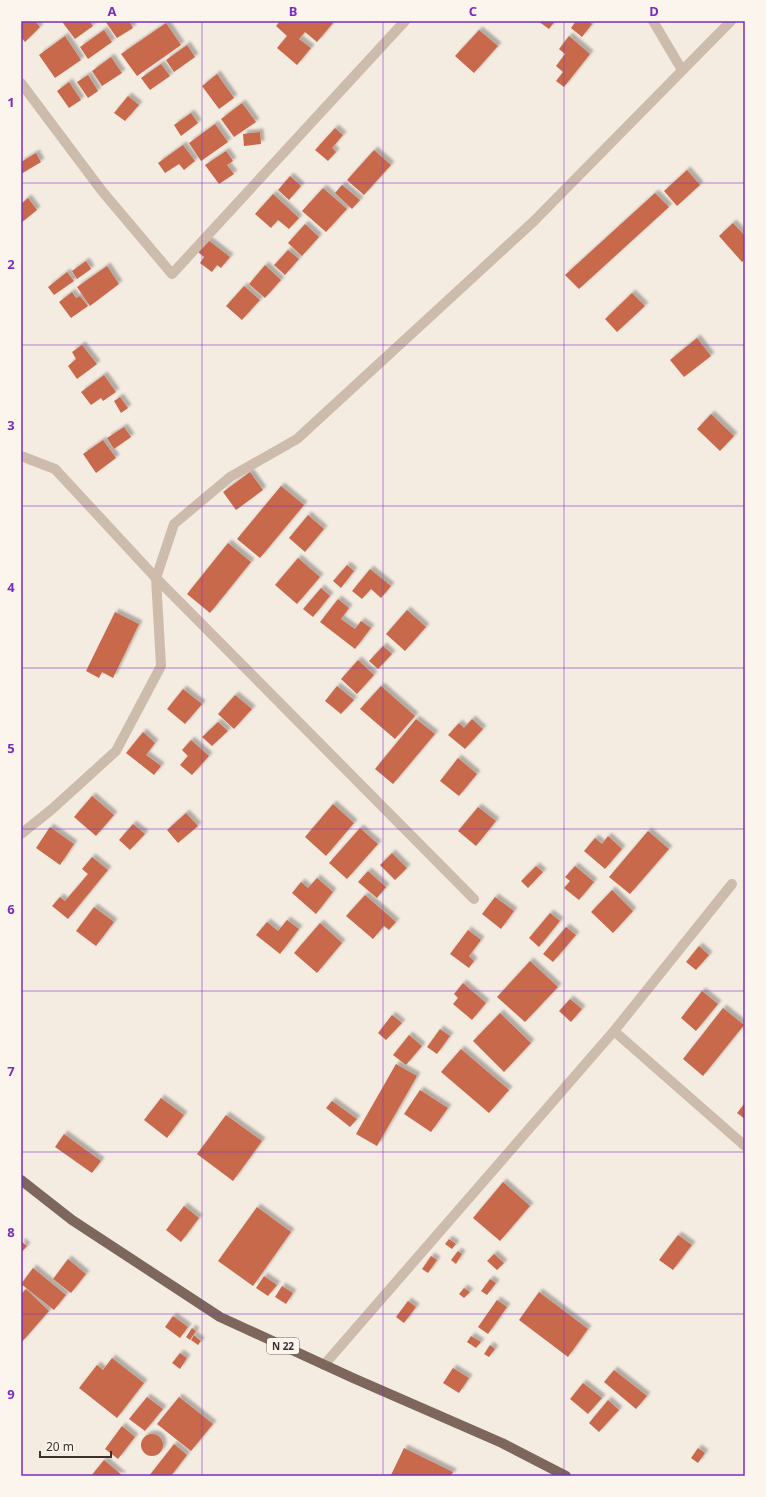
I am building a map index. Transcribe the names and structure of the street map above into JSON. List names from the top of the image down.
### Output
{
  "streets": {
    "main road": ["N 22"]
  },
  "scale_bar": "20 m",
  "grid": {
    "columns": [
      "A",
      "B",
      "C",
      "D"
    ],
    "rows": [
      "1",
      "2",
      "3",
      "4",
      "5",
      "6",
      "7",
      "8",
      "9"
    ]
  }
}
